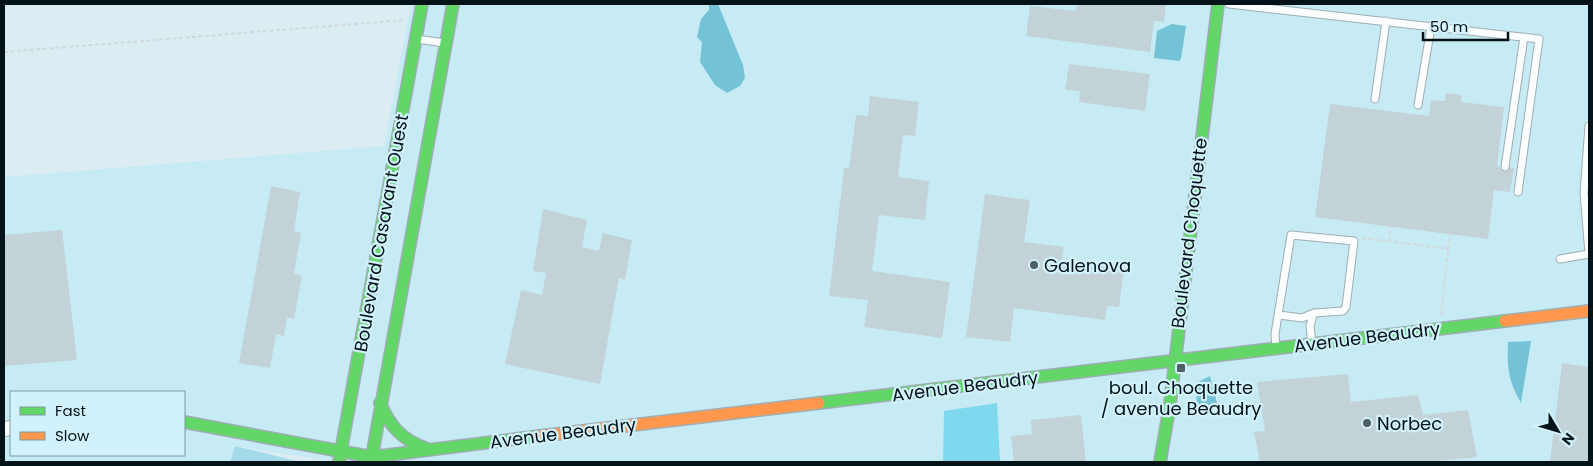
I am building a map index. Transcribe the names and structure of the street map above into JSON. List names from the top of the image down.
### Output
{
  "streets": {
    "street": ["Boulevard Casavant Ouest", "Boulevard Choquette", "Avenue Beaudry"]
  },
  "crossings": [
    ["Boulevard Casavant Ouest", "Avenue Beaudry"],
    ["Boulevard Choquette", "Avenue Beaudry"]
  ],
  "places": {
    "other": ["Galenova", "Norbec"],
    "transit": ["boul. Choquette / avenue Beaudry"]
  },
  "legend": ["Fast", "Slow"],
  "scale_bar": "50 m",
  "north": "bottom right"
}
